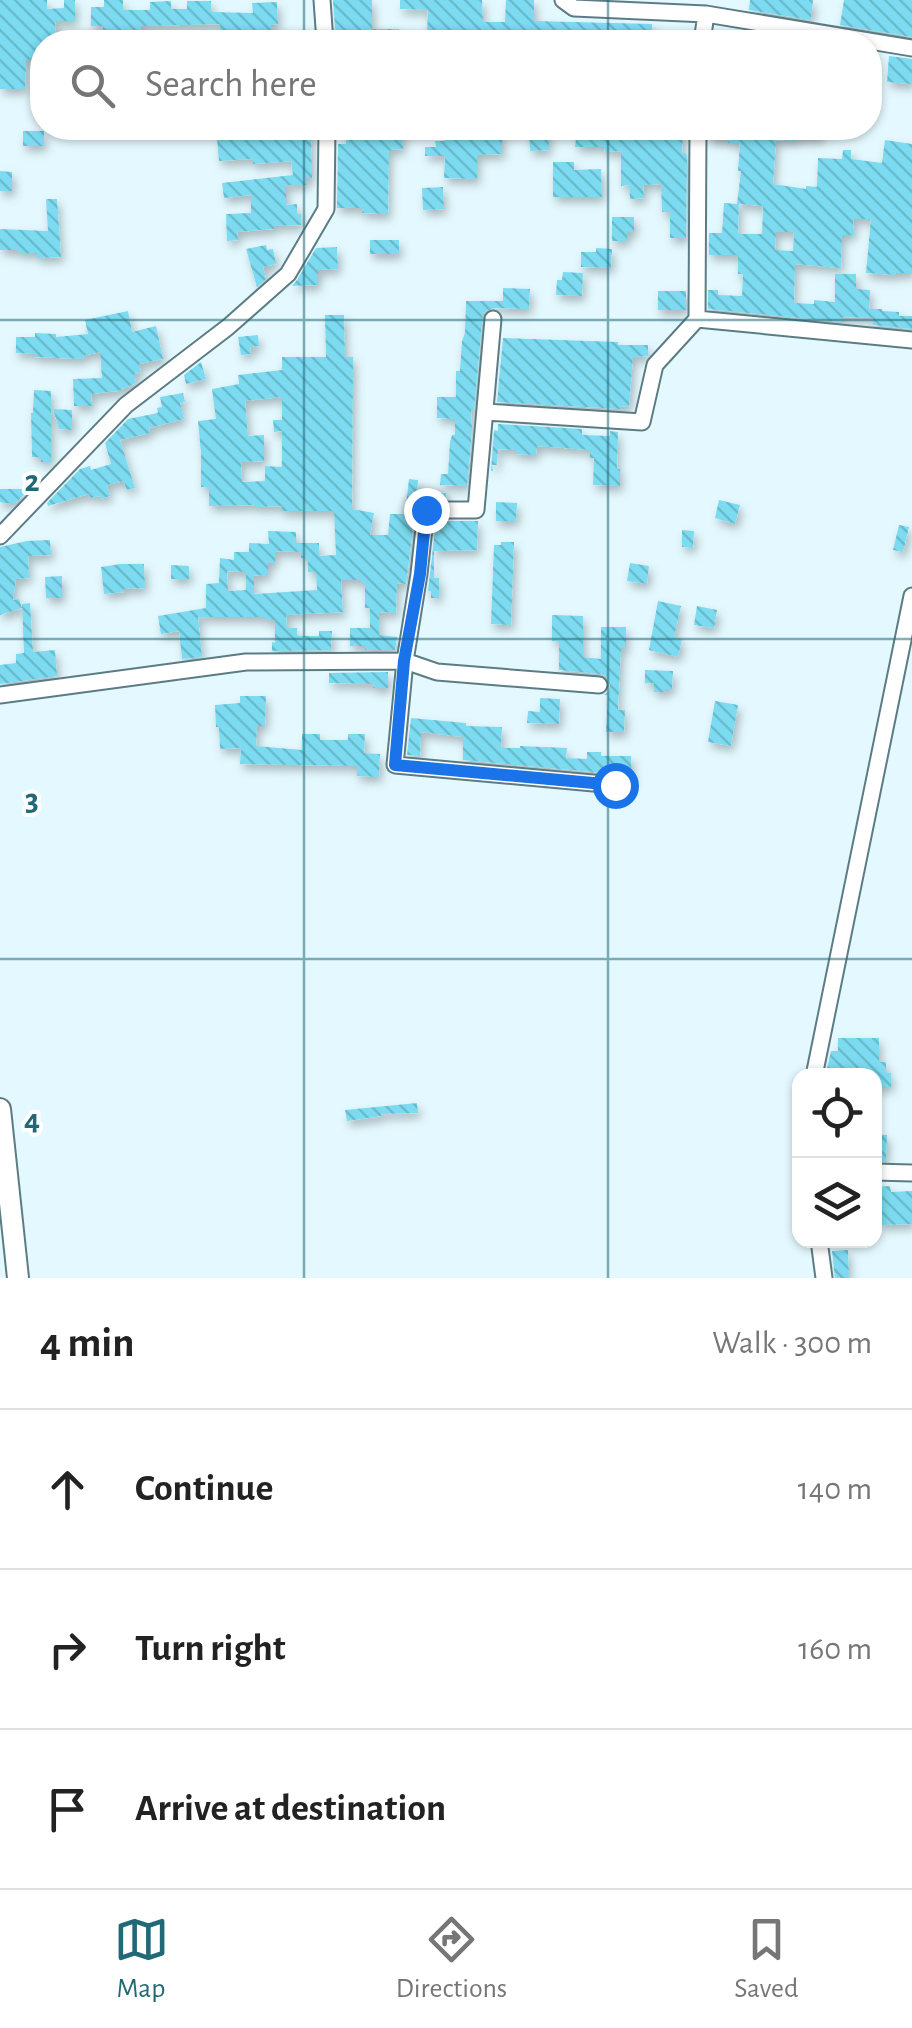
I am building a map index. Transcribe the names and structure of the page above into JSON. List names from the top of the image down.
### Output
{
  "page": {
    "search": "Search here",
    "heading": ["4 min", "Walk · 300 m"],
    "list": [
      ["Continue", "140 m"],
      ["Turn right", "160 m"],
      "Arrive at destination"
    ],
    "nav": ["Map", "Directions", "Saved"]
  },
  "grid": {
    "rows": ["2", "3", "4"]
  }
}
